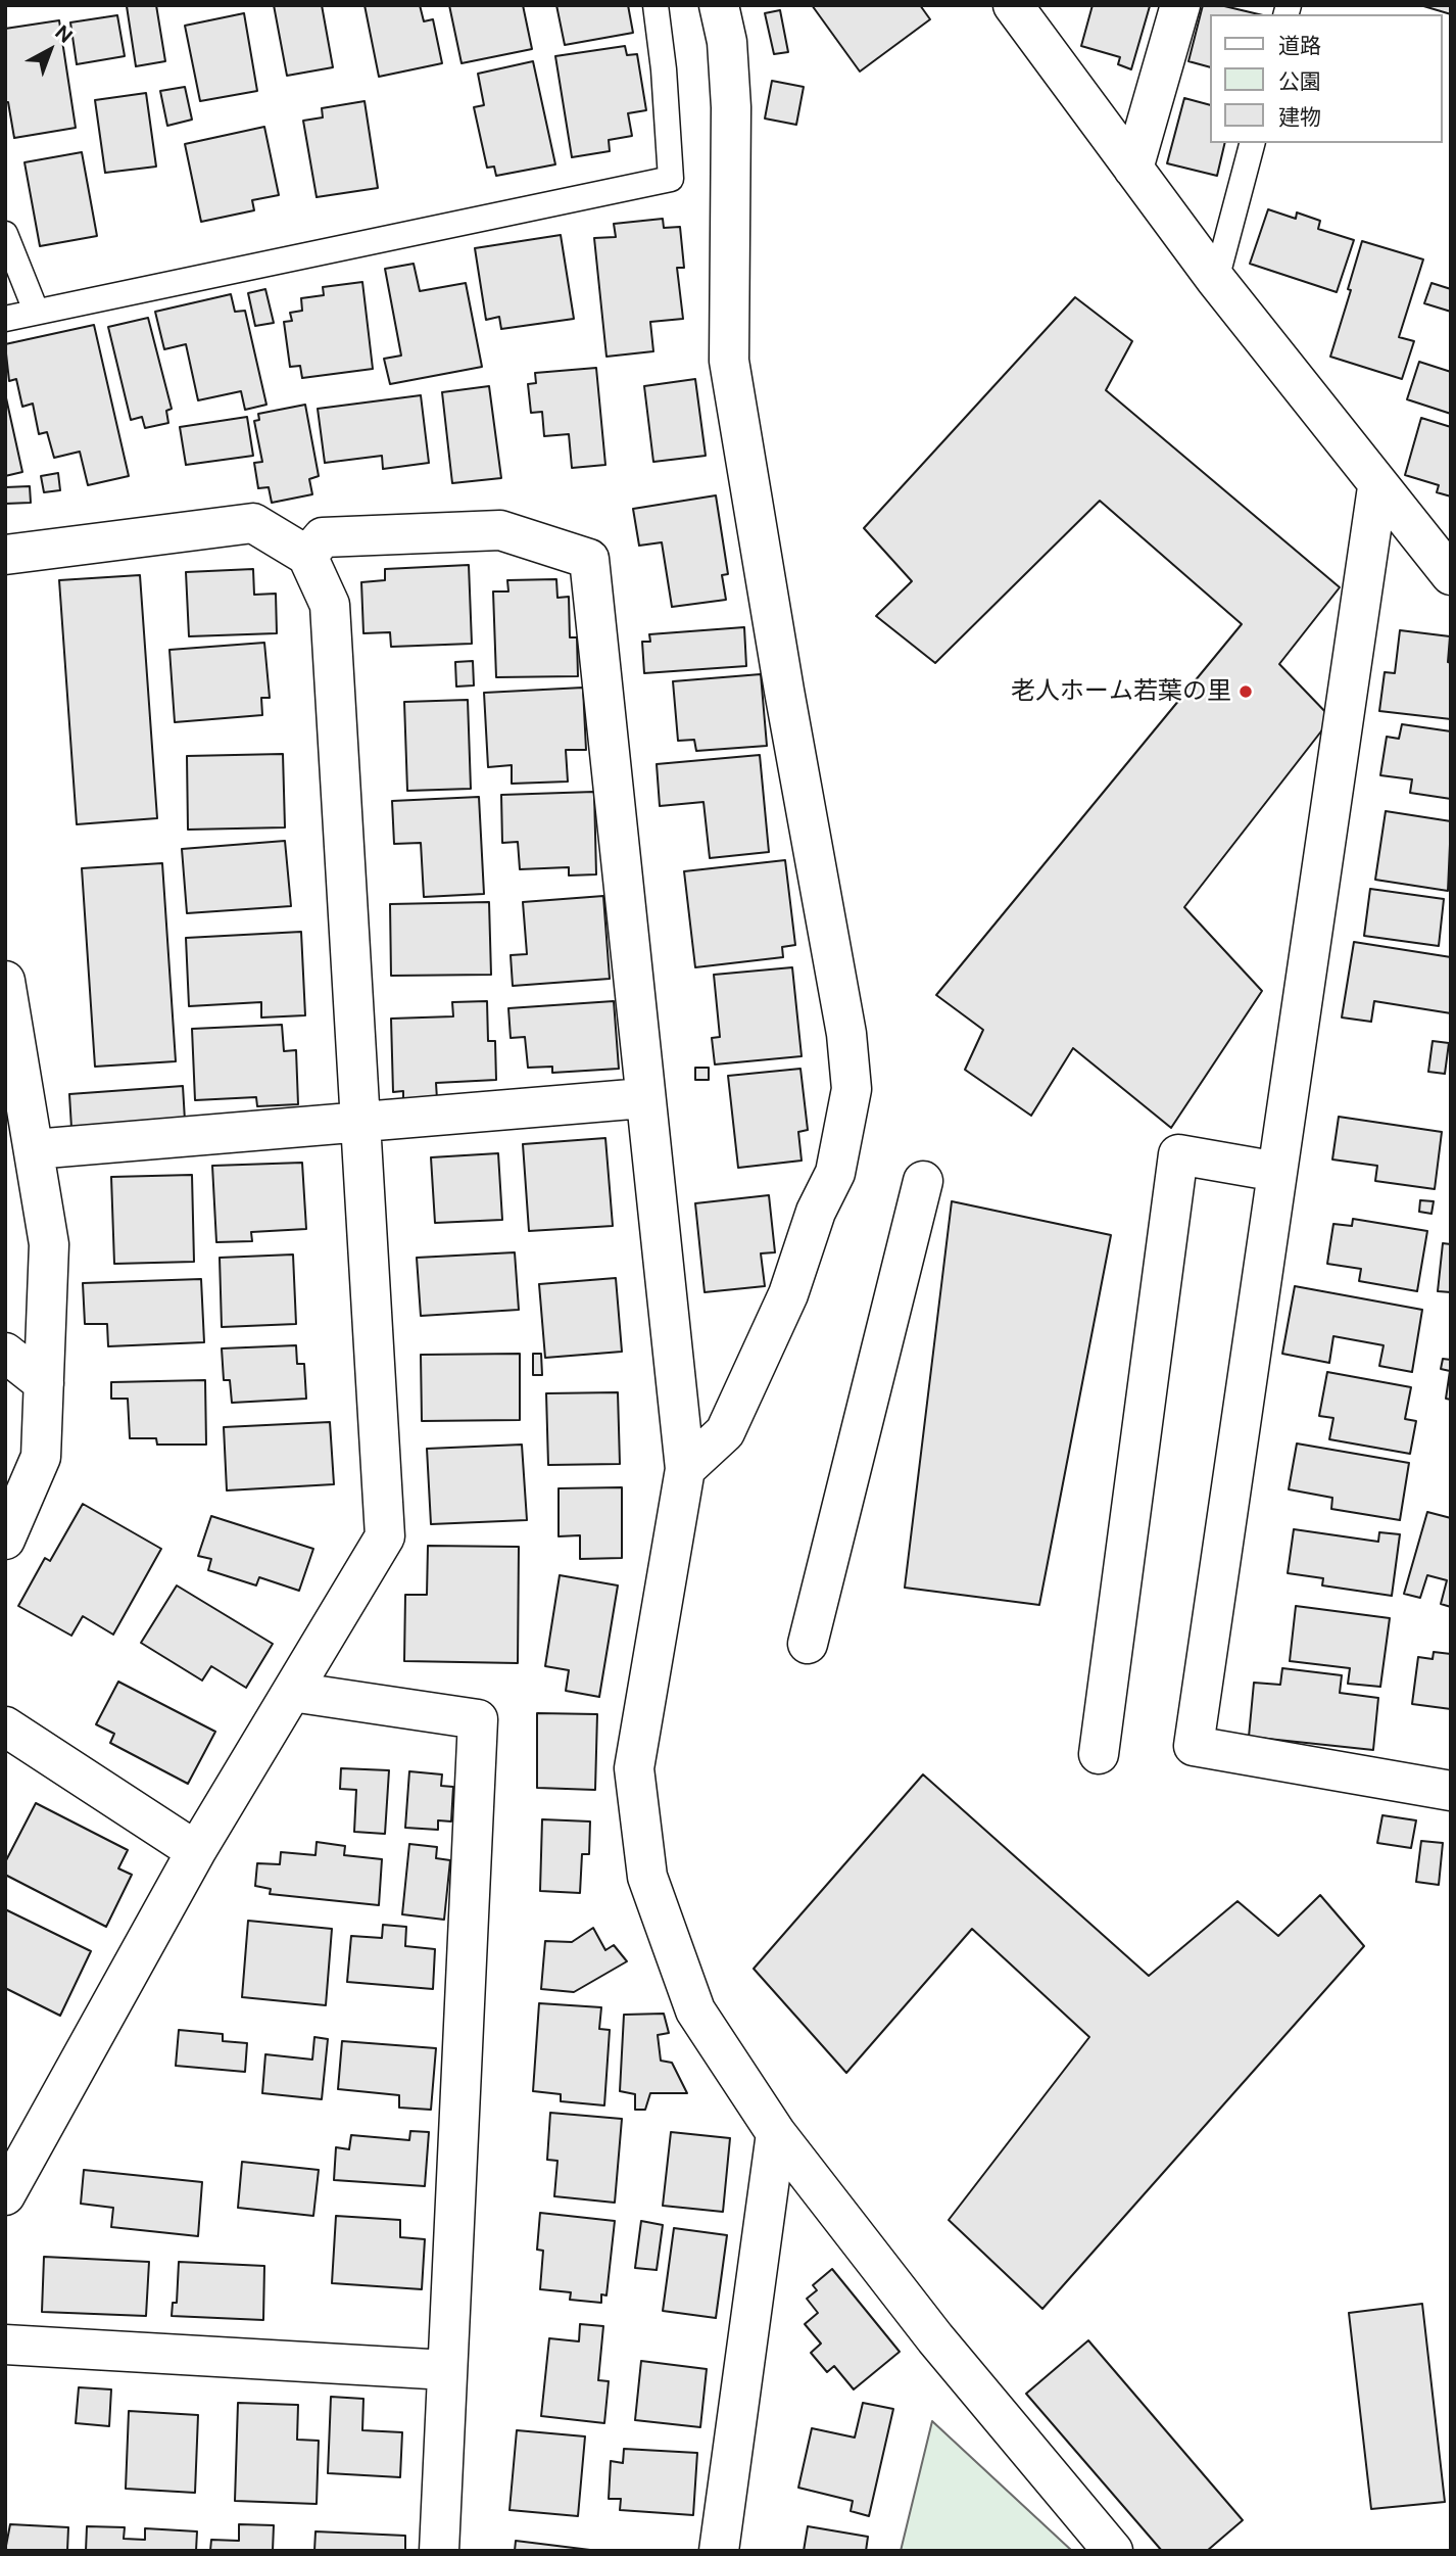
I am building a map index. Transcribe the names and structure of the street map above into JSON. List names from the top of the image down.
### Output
{
  "places": ["老人ホーム若葉の里"],
  "legend": ["道路", "公園", "建物"],
  "north": "top right"
}
